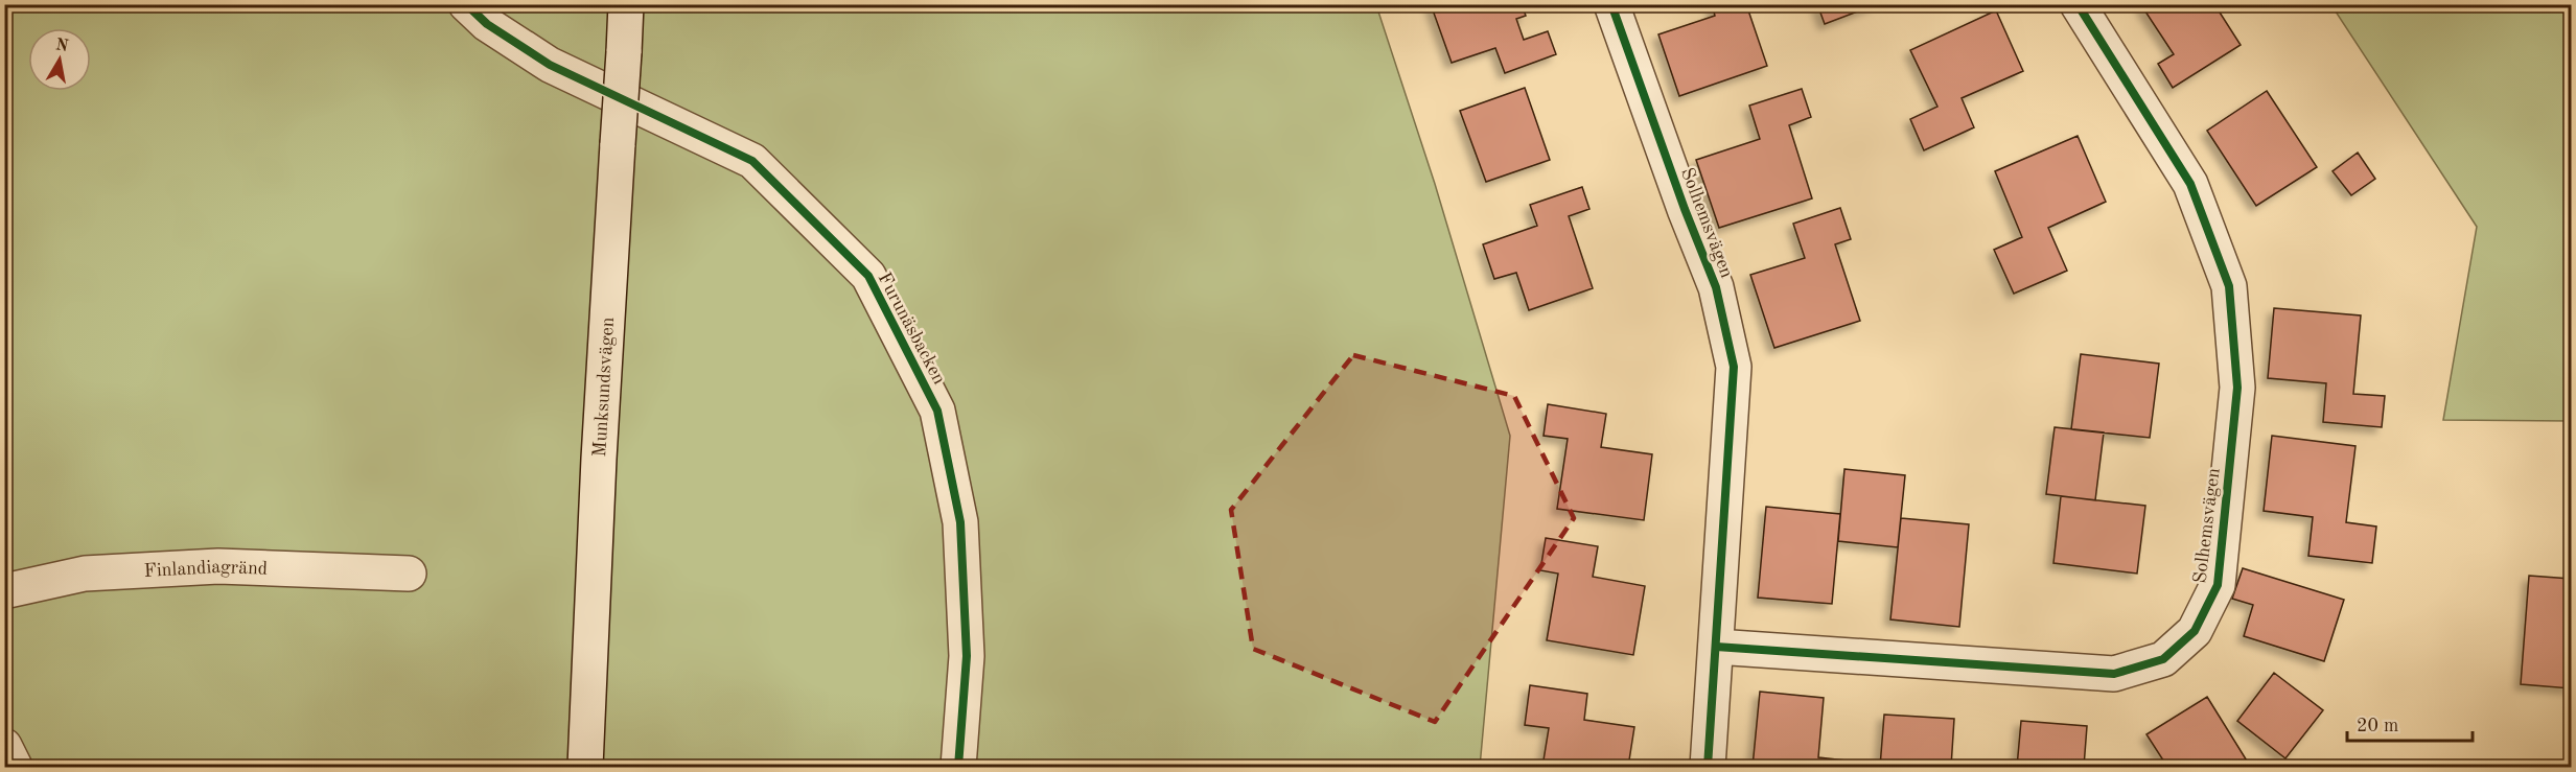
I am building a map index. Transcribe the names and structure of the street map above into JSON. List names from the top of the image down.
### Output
{
  "streets": {
    "street": [
      "Solhemsvägen",
      "Furunäsbacken",
      "Munksundsvägen",
      "Finlandiagränd"
    ]
  },
  "scale_bar": "20 m",
  "north": "top"
}
